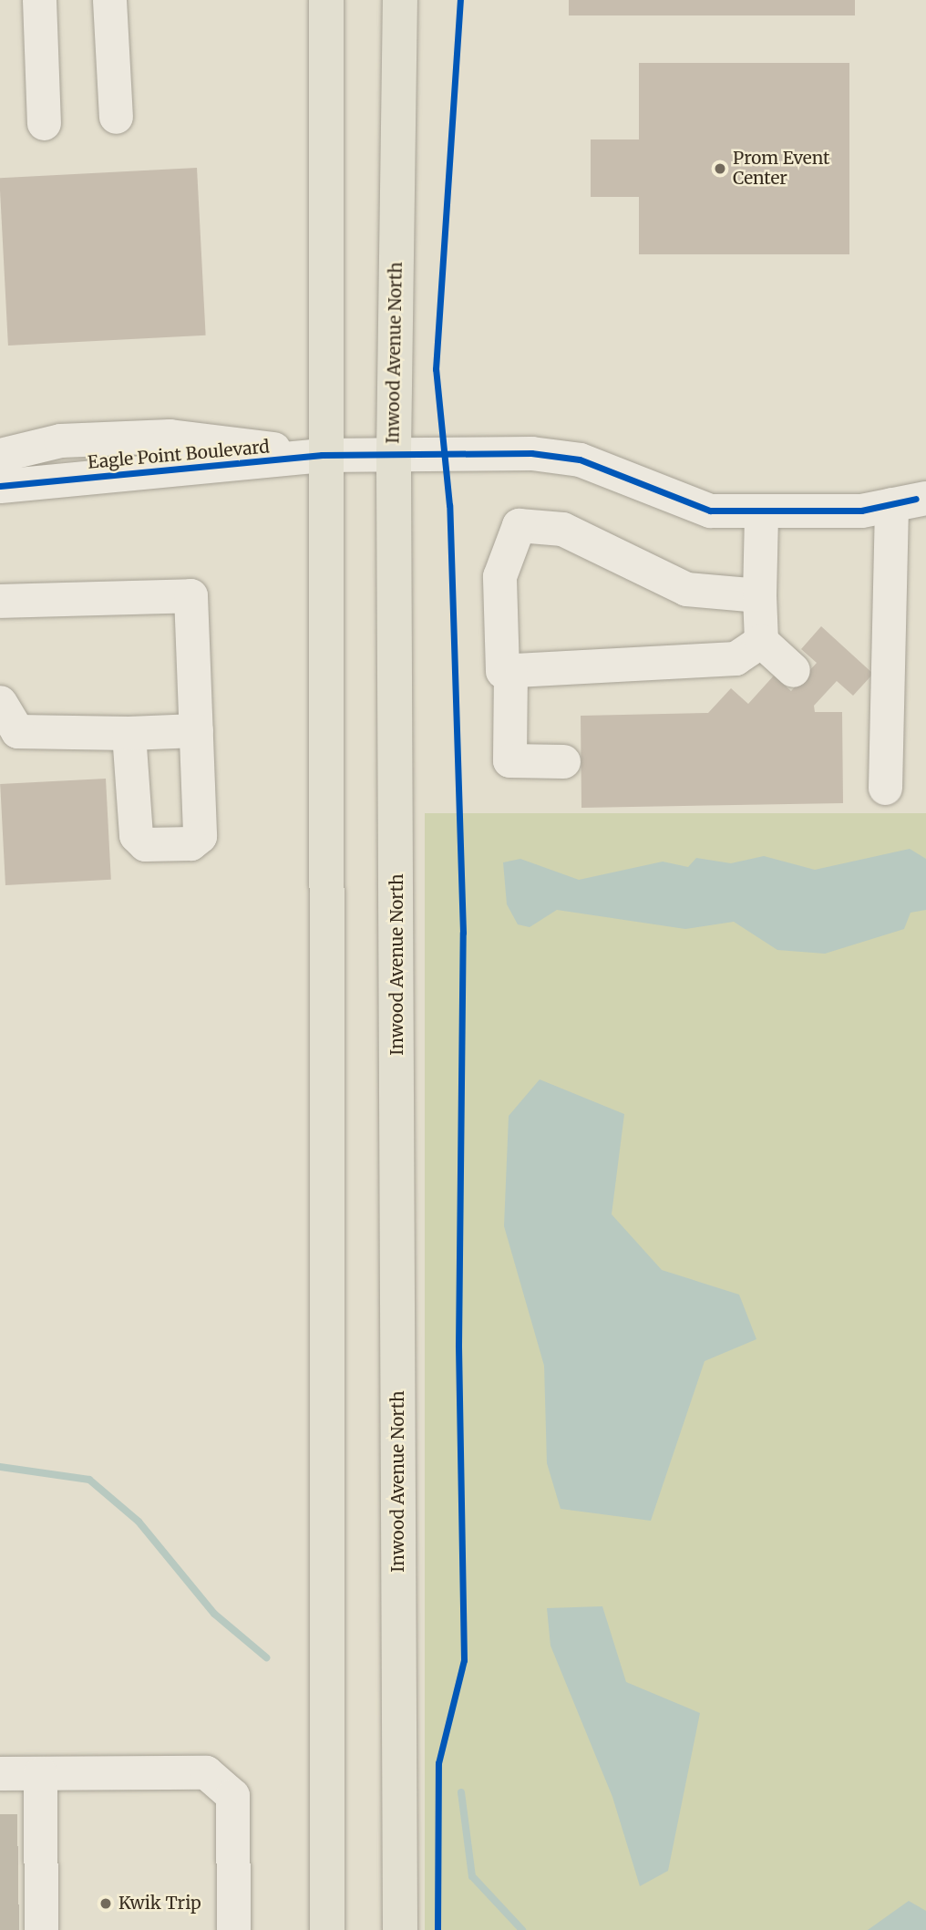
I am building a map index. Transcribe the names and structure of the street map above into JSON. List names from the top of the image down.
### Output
{
  "streets": {
    "main road": ["Inwood Avenue North"],
    "street": ["Eagle Point Boulevard"]
  },
  "places": ["Prom Event Center", "Kwik Trip"]
}
